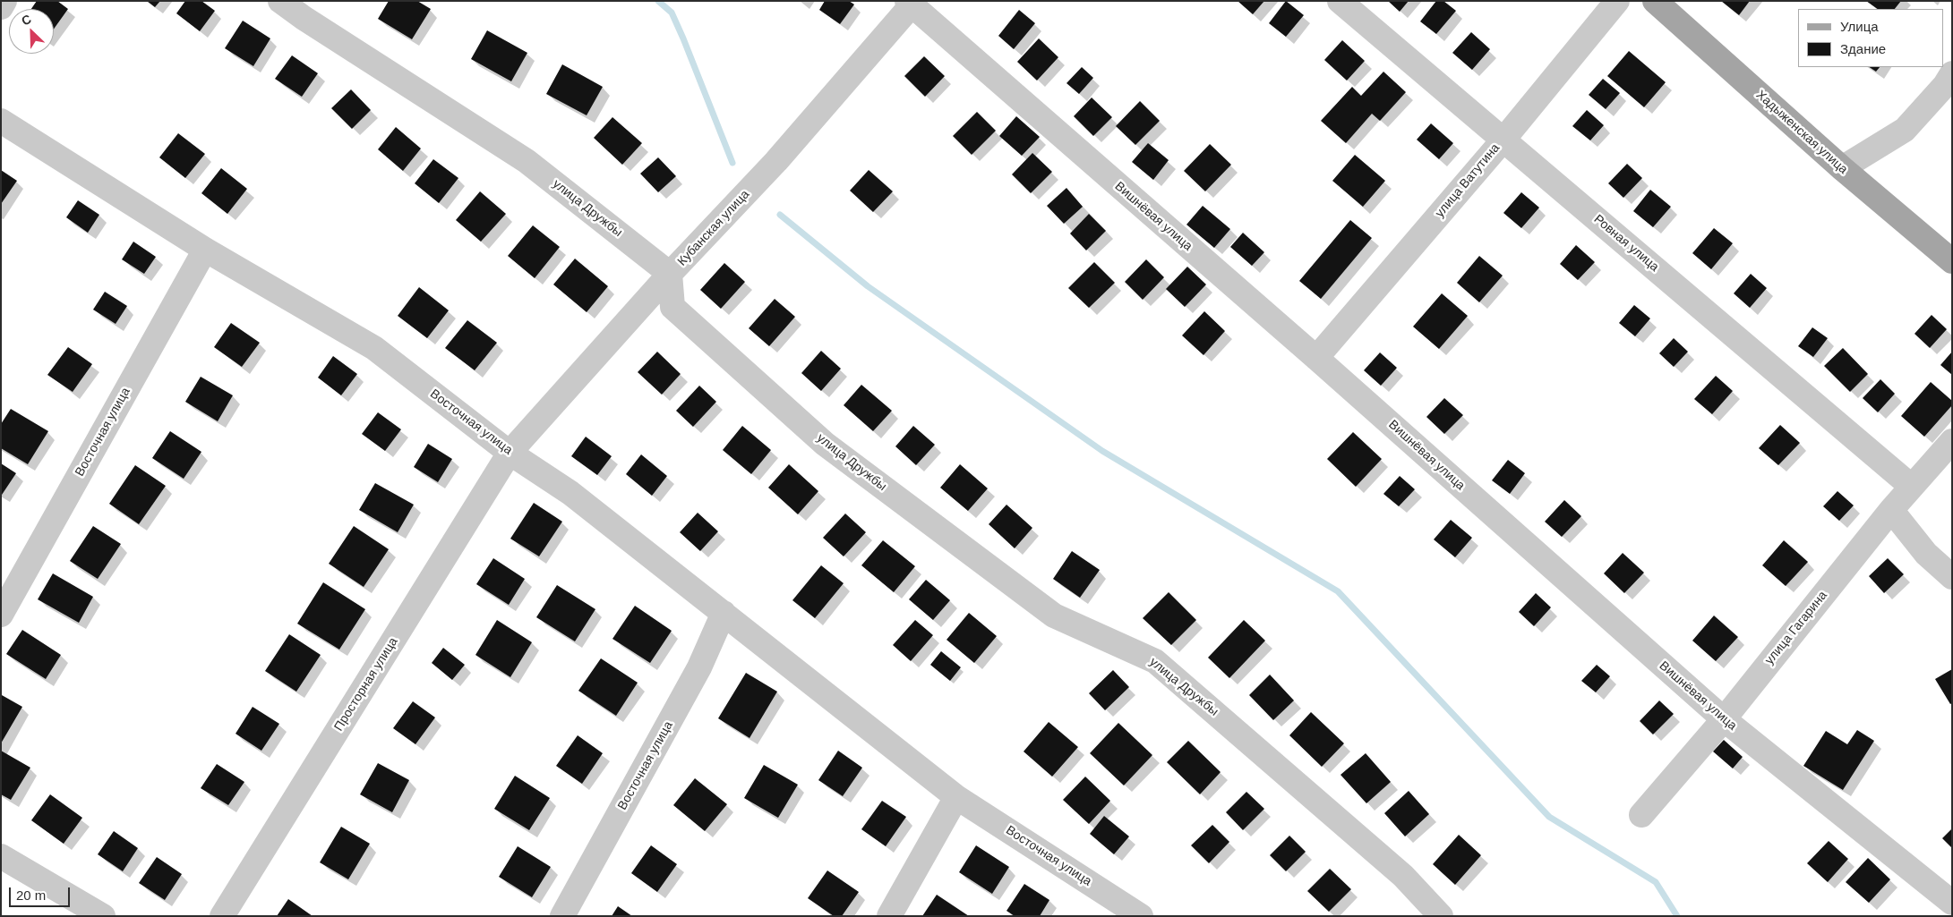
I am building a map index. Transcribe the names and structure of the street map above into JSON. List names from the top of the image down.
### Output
{
  "streets": {
    "main road": ["Хадыженская улица"],
    "street": [
      "улица Ватутина",
      "улица Дружбы",
      "Вишнёвая улица",
      "Кубанская улица",
      "Ровная улица",
      "Восточная улица",
      "улица Гагарина",
      "Просторная улица"
    ]
  },
  "crossings": [
    ["улица Ватутина", "Вишнёвая улица"],
    ["улица Ватутина", "Ровная улица"],
    ["улица Дружбы", "Кубанская улица"],
    ["Вишнёвая улица", "Кубанская улица"],
    ["Вишнёвая улица", "улица Гагарина"],
    ["Кубанская улица", "Восточная улица"],
    ["Кубанская улица", "Просторная улица"],
    ["Ровная улица", "улица Гагарина"],
    ["Восточная улица", "Просторная улица"]
  ],
  "legend": ["Улица", "Здание"],
  "scale_bar": "20 m",
  "north": "top left"
}
